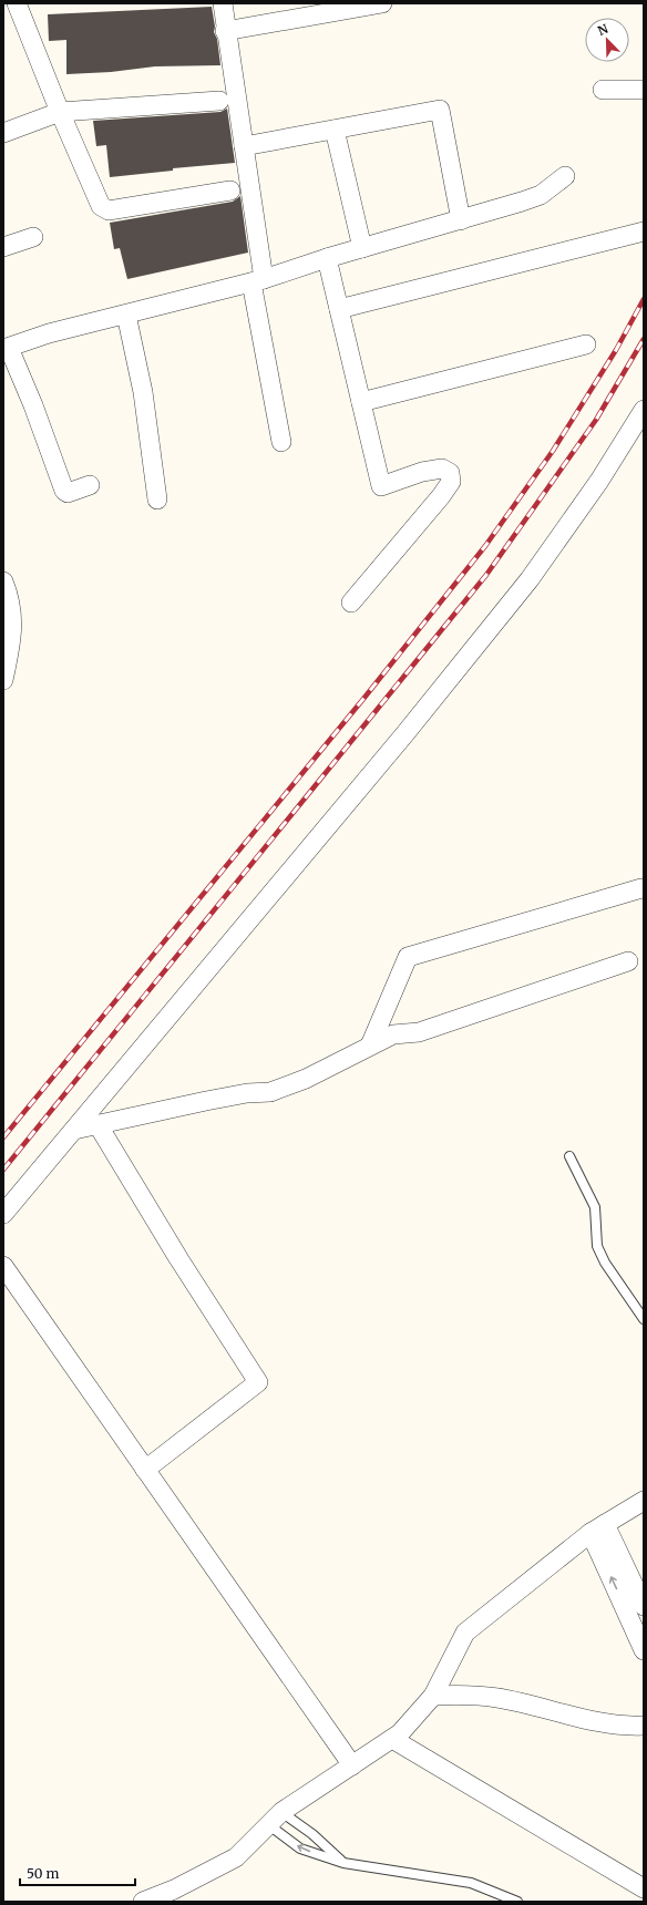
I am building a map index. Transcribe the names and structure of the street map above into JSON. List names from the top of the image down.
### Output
{
  "scale_bar": "50 m",
  "north": "top left"
}
